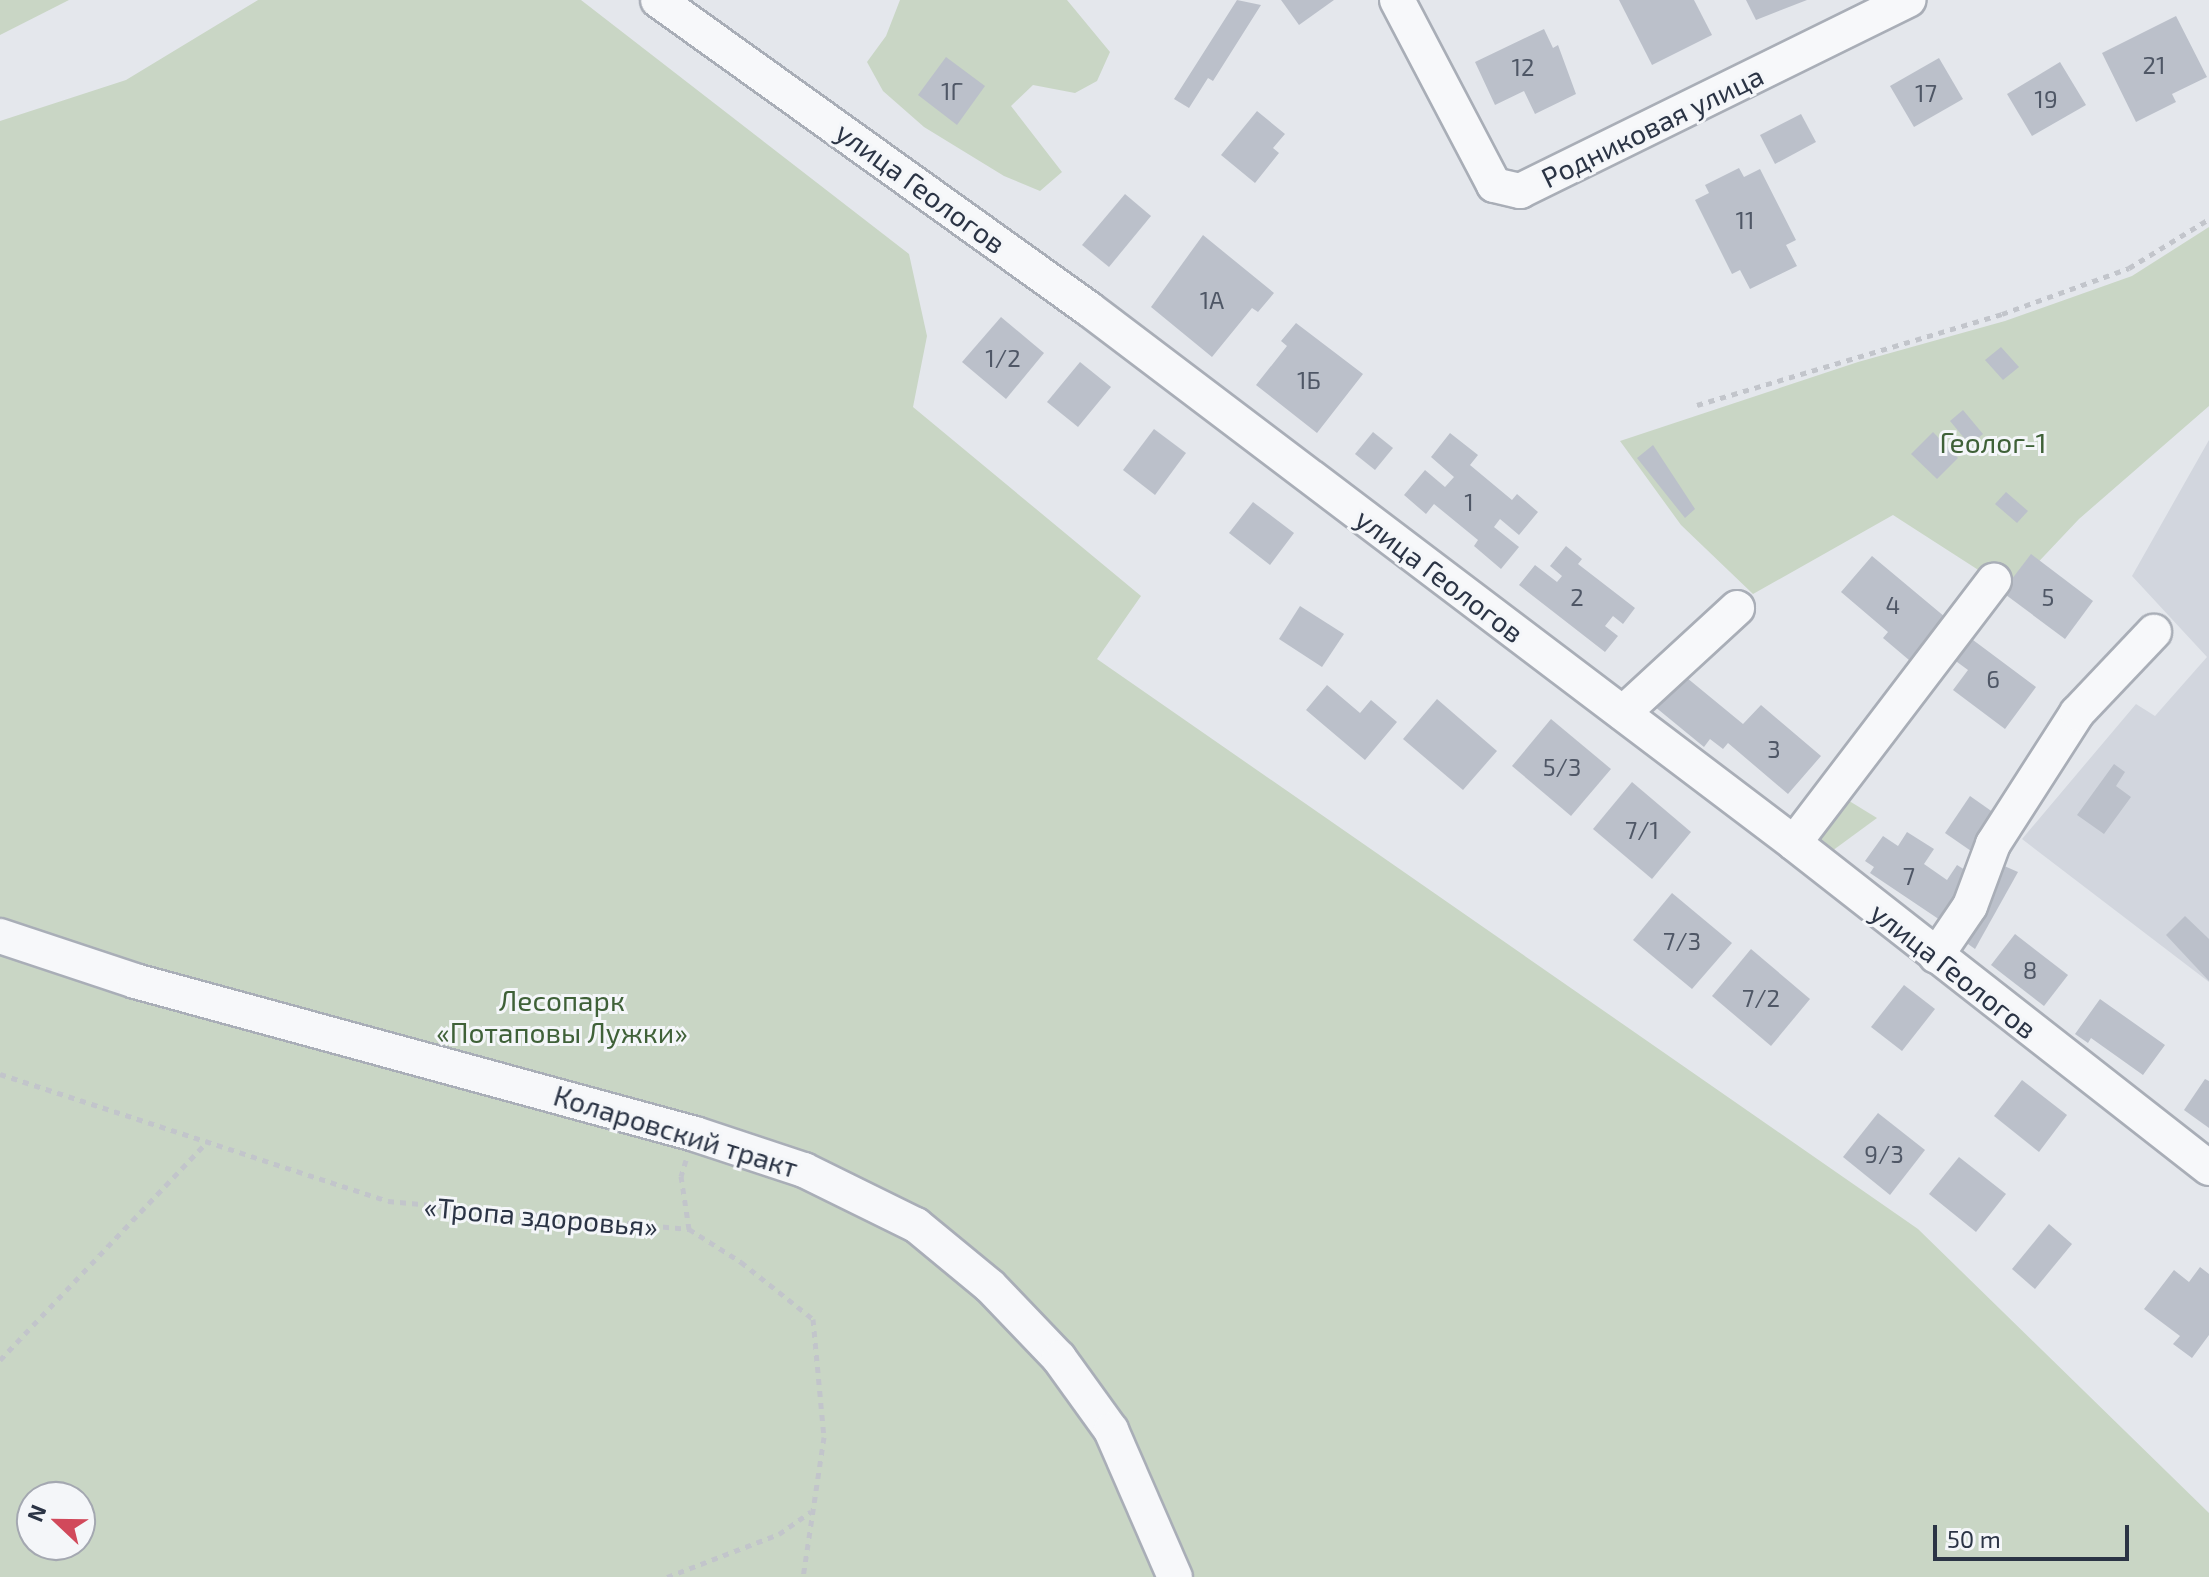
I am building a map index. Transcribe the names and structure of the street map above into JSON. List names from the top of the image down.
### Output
{
  "streets": {
    "street": ["Родниковая улица", "улица Геологов", "Коларовский тракт"],
    "path": ["«Тропа здоровья»"]
  },
  "parks": ["Геолог-1", "Лесопарк «Потаповы Лужки»"],
  "house_numbers": [
    "21",
    "12",
    "1Г",
    "17",
    "19",
    "11",
    "1А",
    "1/2",
    "1Б",
    "1",
    "2",
    "5",
    "4",
    "6",
    "3",
    "5/3",
    "7/1",
    "7",
    "7/3",
    "8",
    "7/2",
    "9/3"
  ],
  "scale_bar": "50 m",
  "north": "left"
}
